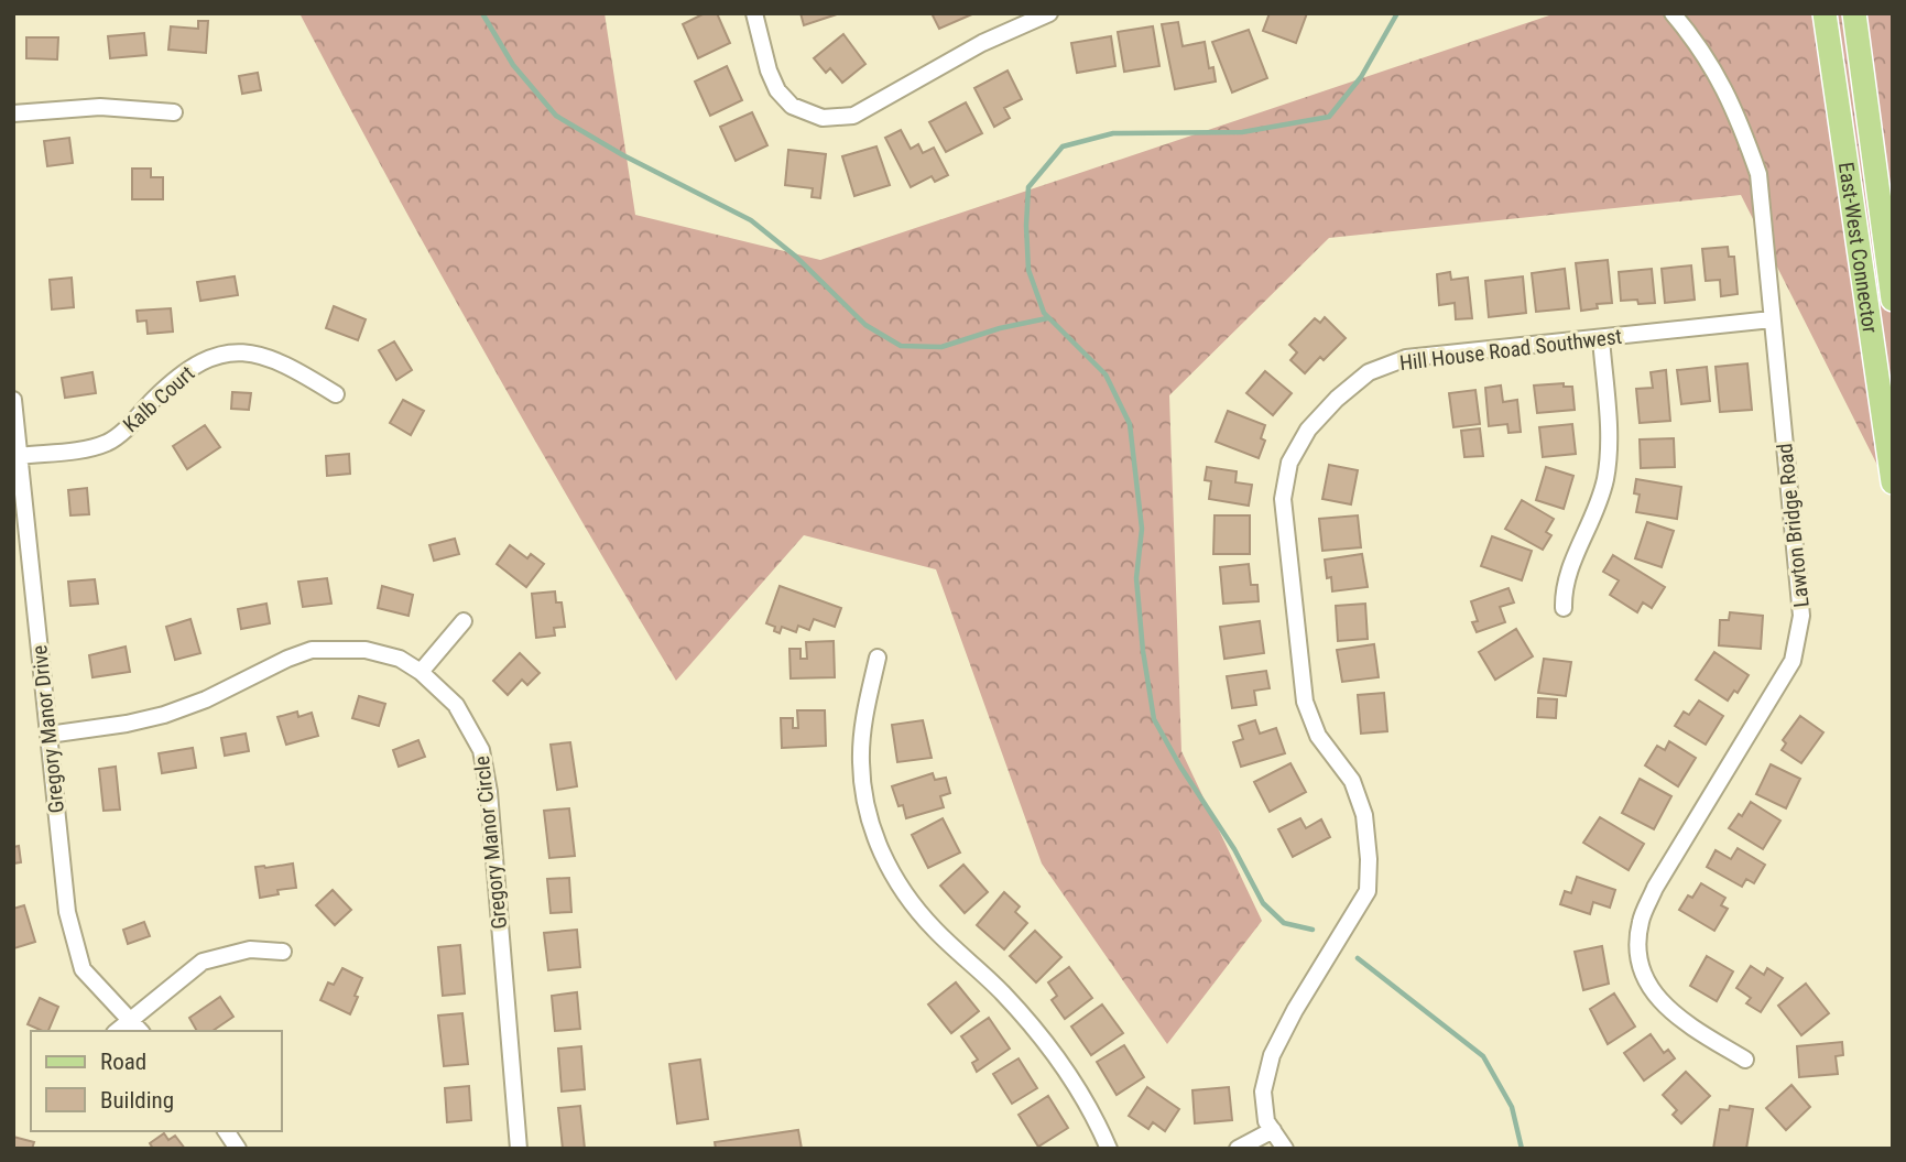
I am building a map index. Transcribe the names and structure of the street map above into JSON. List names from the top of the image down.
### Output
{
  "streets": {
    "main road": ["East-West Connector"],
    "street": [
      "Hill House Road Southwest",
      "Kalb Court",
      "Lawton Bridge Road",
      "Gregory Manor Drive",
      "Gregory Manor Circle"
    ]
  },
  "crossings": [
    ["Hill House Road Southwest", "Lawton Bridge Road"],
    ["Kalb Court", "Gregory Manor Drive"],
    ["Gregory Manor Drive", "Gregory Manor Circle"]
  ],
  "legend": ["Road", "Building"]
}
